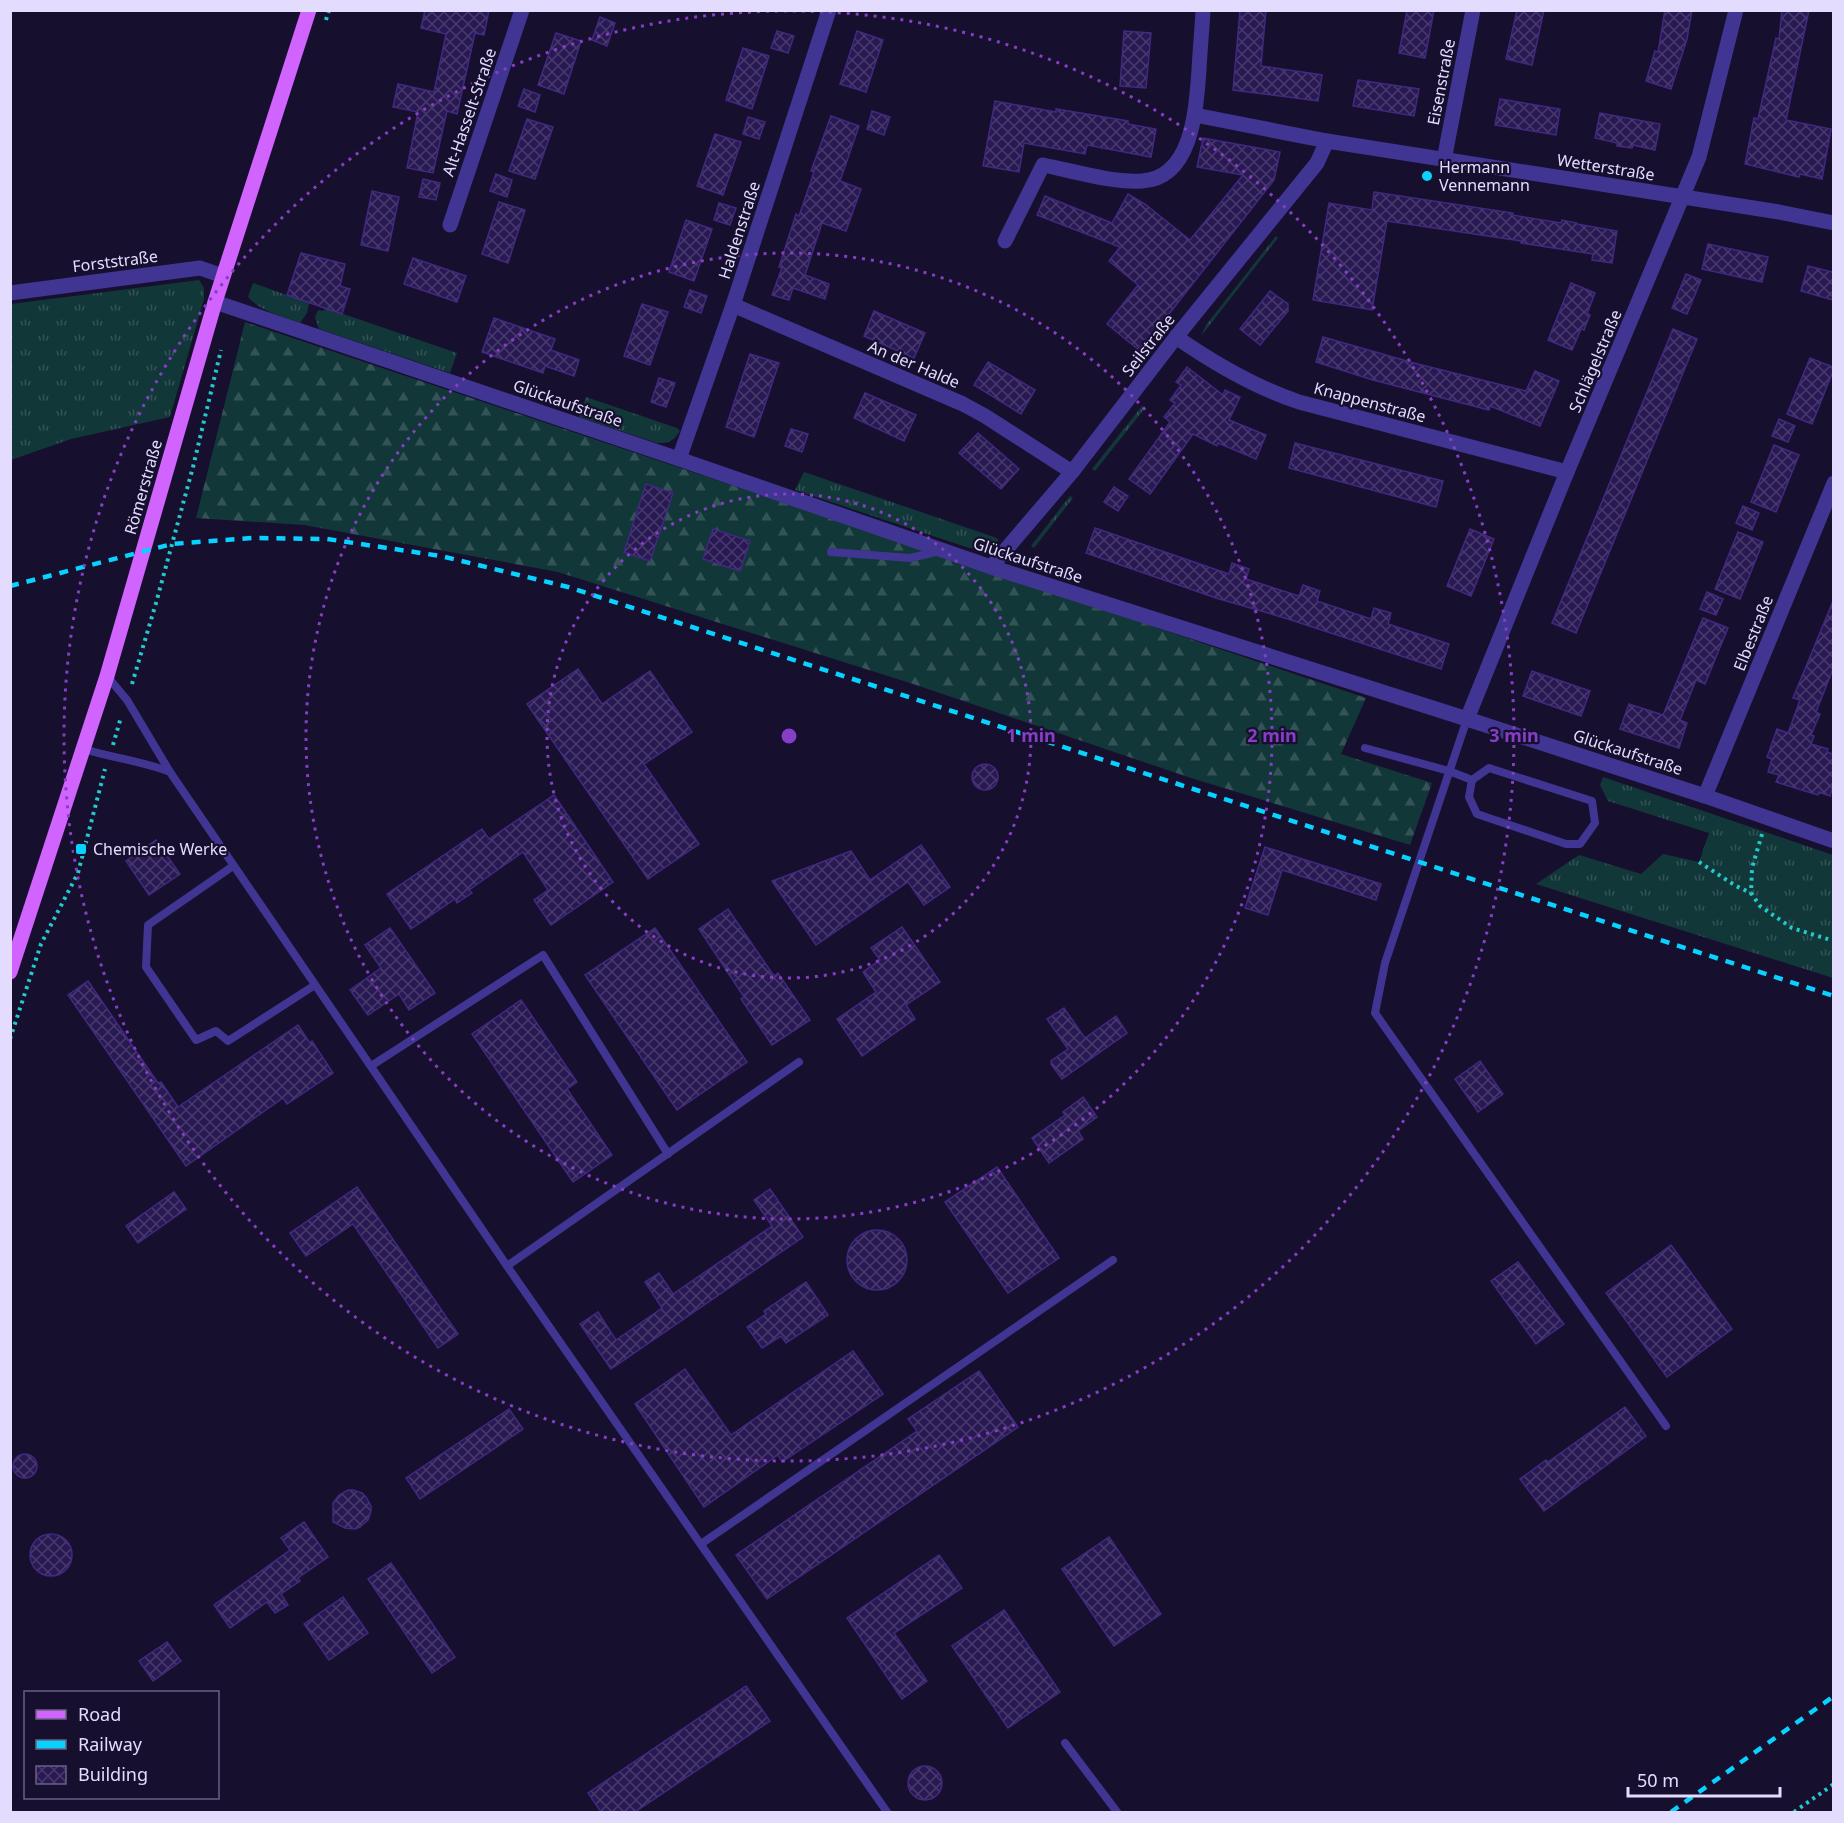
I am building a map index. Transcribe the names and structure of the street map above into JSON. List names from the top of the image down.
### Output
{
  "streets": {
    "main road": ["Römerstraße"],
    "street": [
      "Eisenstraße",
      "Alt-Hasselt-Straße",
      "Wetterstraße",
      "Haldenstraße",
      "Forststraße",
      "Seilstraße",
      "Schlägelstraße",
      "An der Halde",
      "Knappenstraße",
      "Glückaufstraße",
      "Elbestraße"
    ]
  },
  "crossings": [
    ["Eisenstraße", "Wetterstraße"],
    ["Wetterstraße", "Seilstraße"],
    ["Wetterstraße", "Schlägelstraße"],
    ["Haldenstraße", "An der Halde"],
    ["Haldenstraße", "Glückaufstraße"],
    ["Forststraße", "Römerstraße"],
    ["Seilstraße", "An der Halde"],
    ["Seilstraße", "Knappenstraße"],
    ["Seilstraße", "Glückaufstraße"],
    ["Schlägelstraße", "Knappenstraße"],
    ["Schlägelstraße", "Glückaufstraße"],
    ["Glückaufstraße", "Römerstraße"],
    ["Glückaufstraße", "Elbestraße"]
  ],
  "places": {
    "other": ["Hermann Vennemann"],
    "transit": ["Chemische Werke"]
  },
  "legend": ["Road", "Railway", "Building"],
  "scale_bar": "50 m",
  "rings": ["1 min", "2 min", "3 min"]
}
